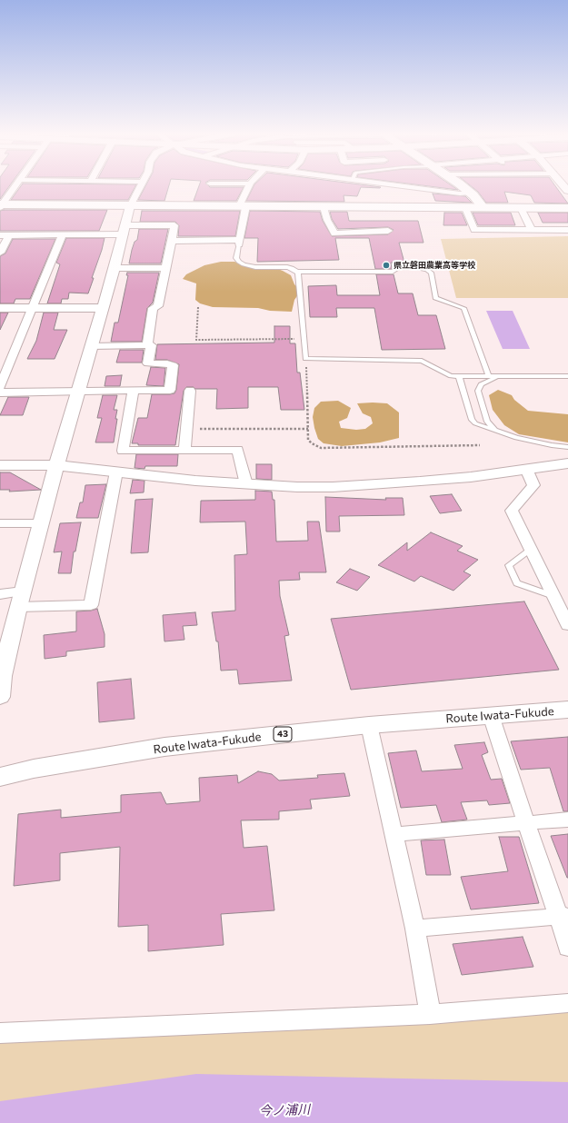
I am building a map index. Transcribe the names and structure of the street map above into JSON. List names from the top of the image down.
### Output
{
  "streets": {
    "main road": ["Route Iwata-Fukude", "43"]
  },
  "water": ["今ノ浦川"],
  "places": ["県立磐田農業高等学校"]
}
